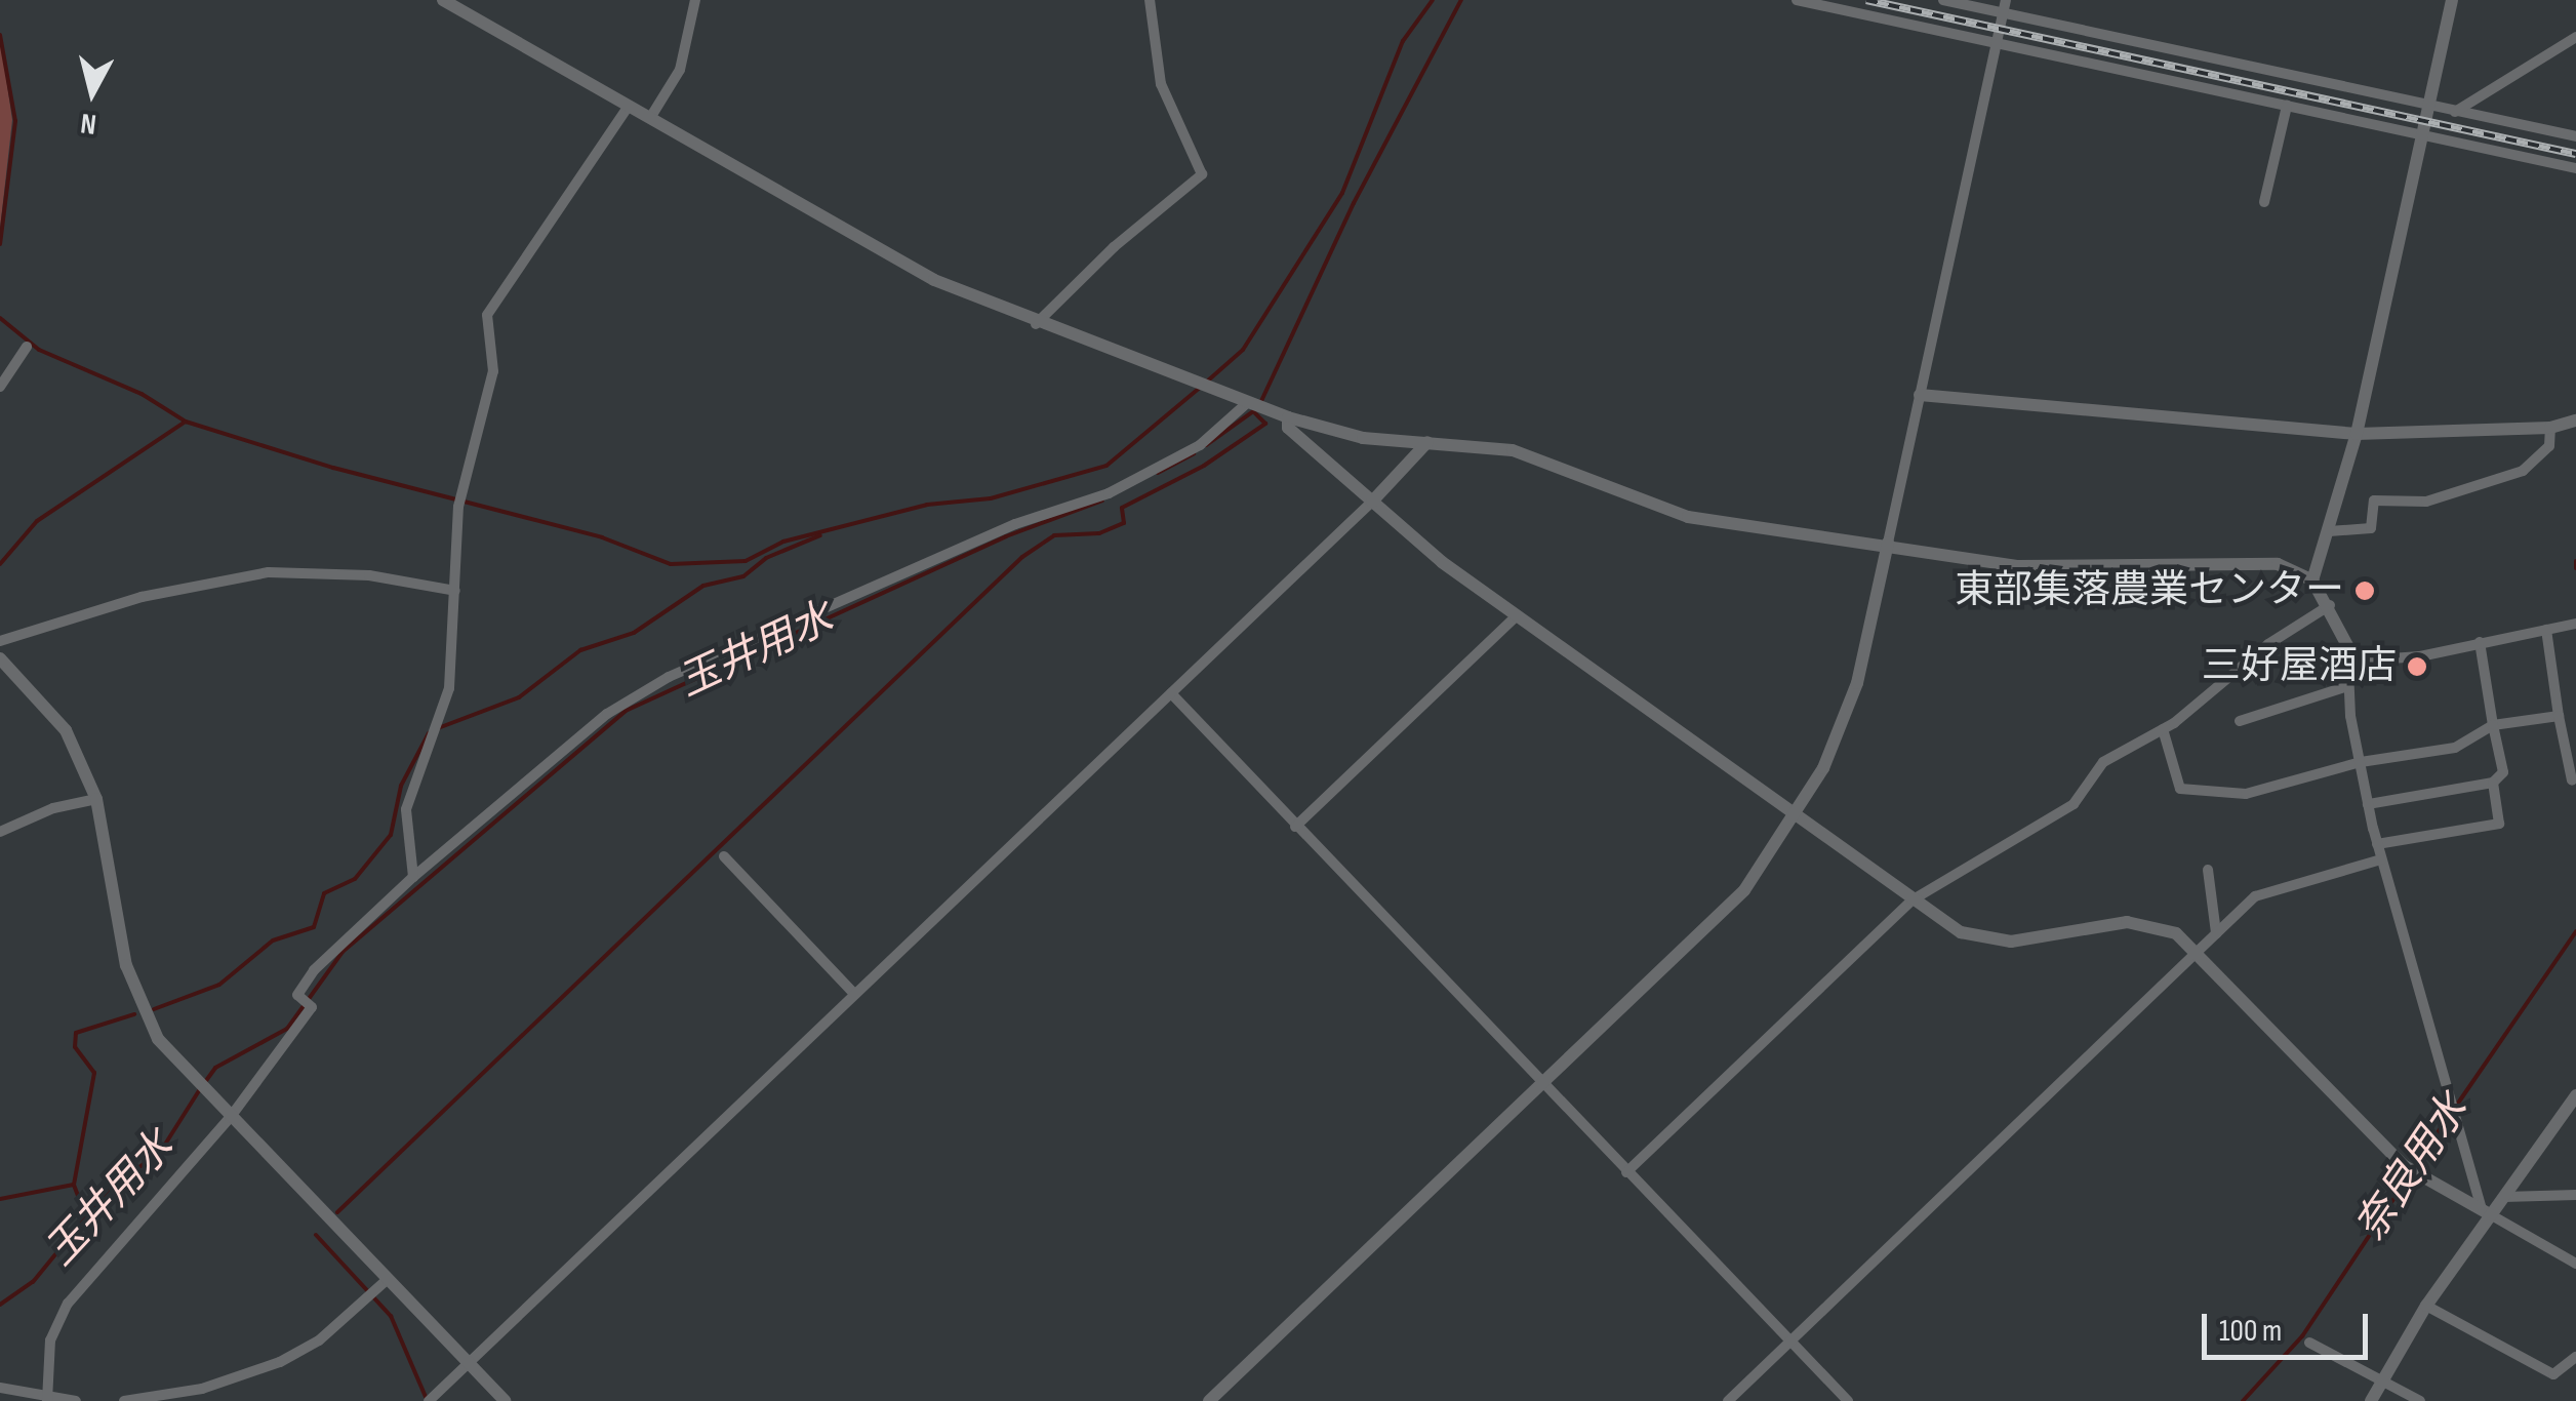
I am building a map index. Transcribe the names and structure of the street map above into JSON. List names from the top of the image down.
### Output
{
  "water": ["玉井用水", "奈良用水"],
  "places": ["東部集落農業センター", "三好屋酒店"],
  "scale_bar": "100 m",
  "north": "bottom"
}
